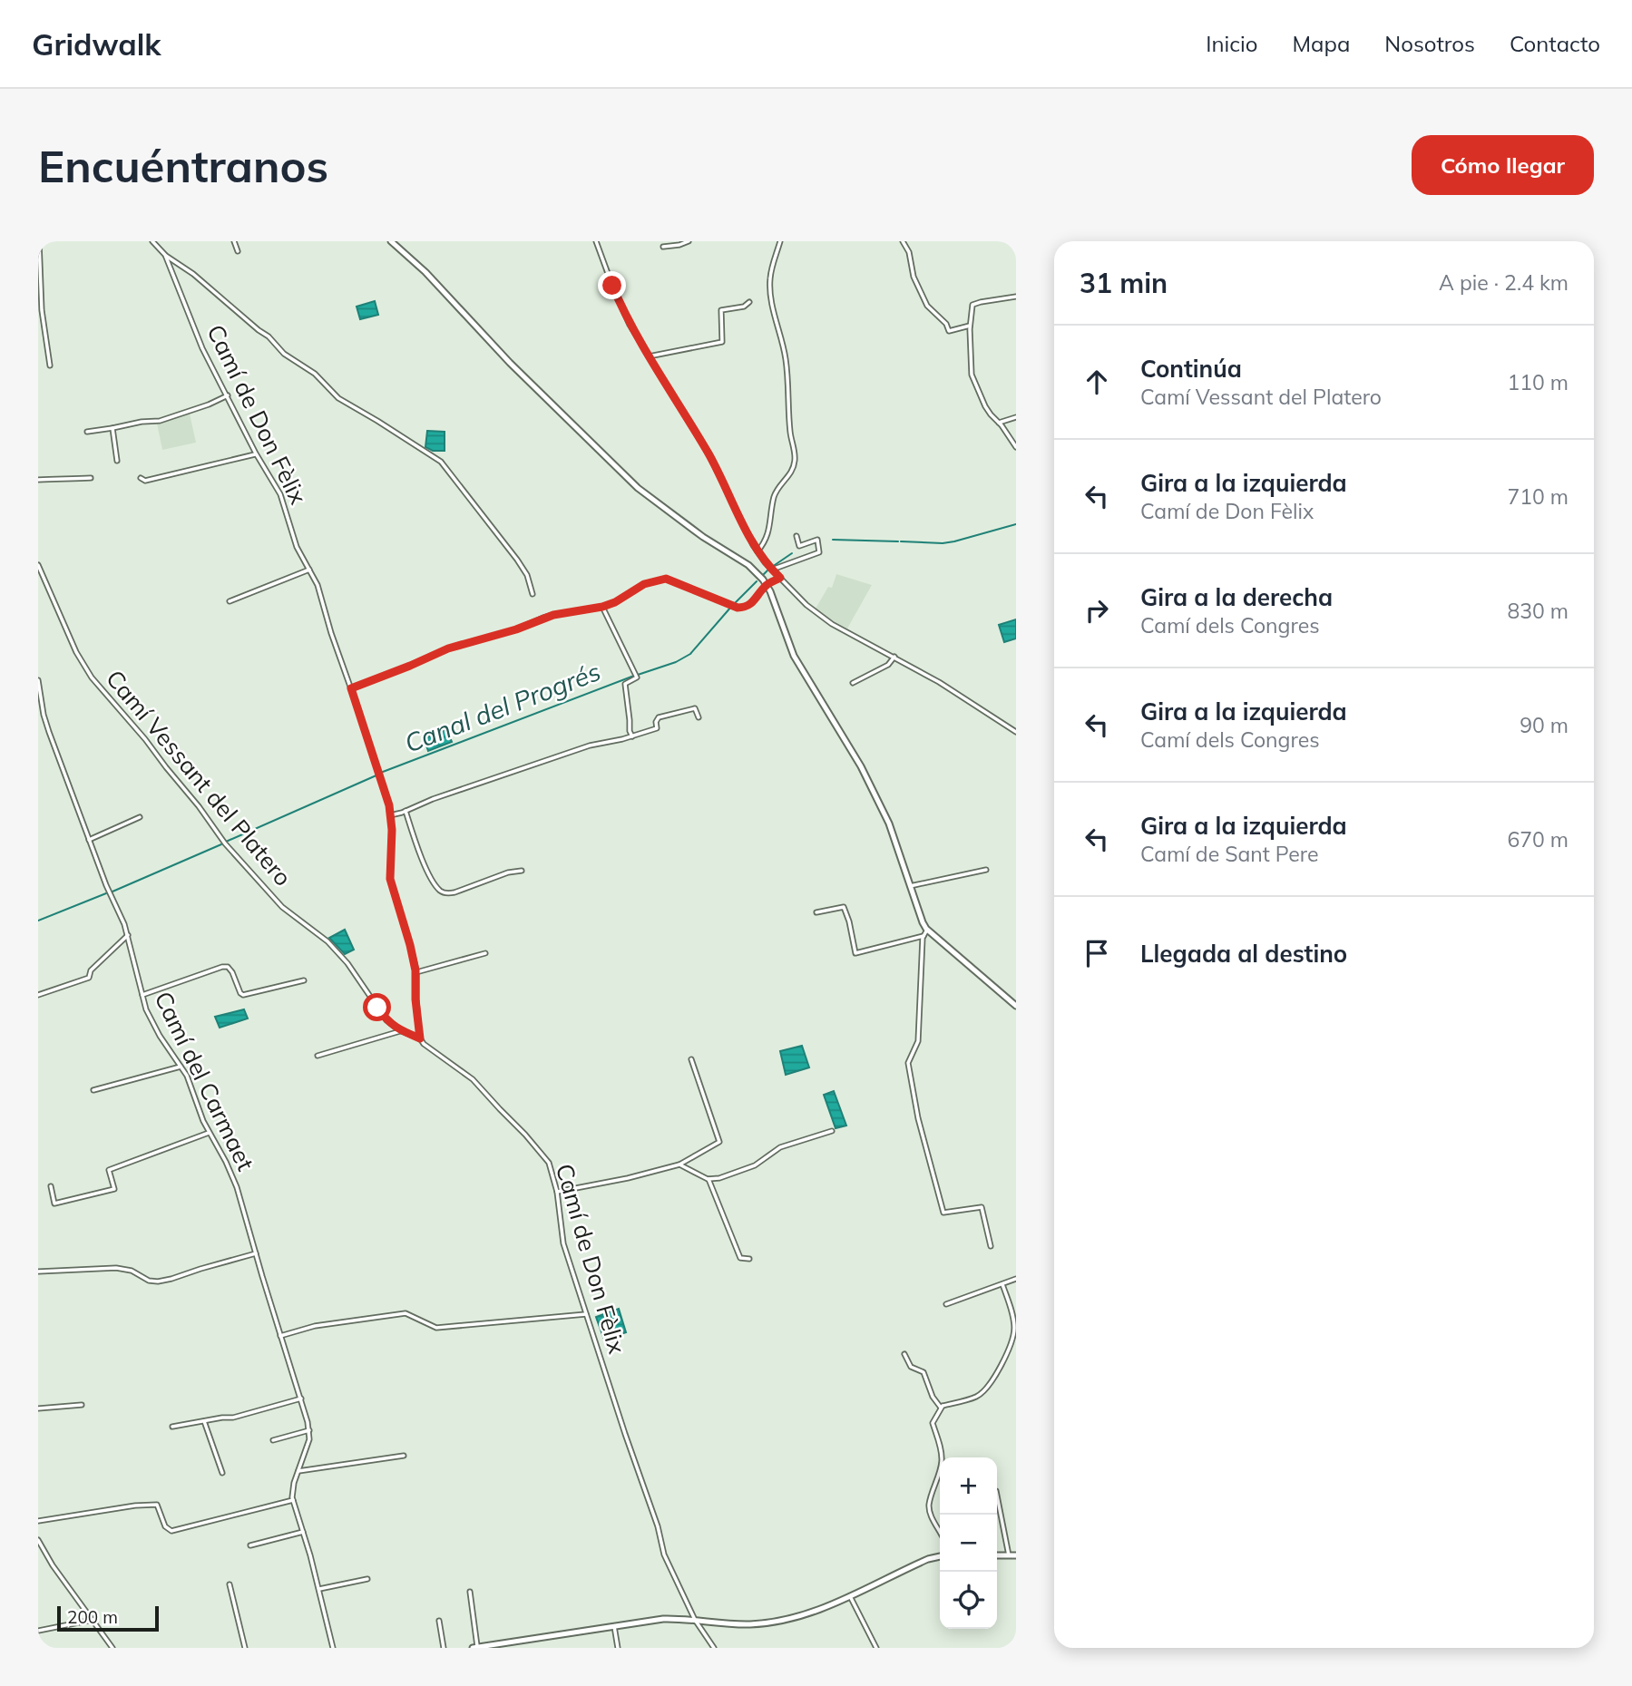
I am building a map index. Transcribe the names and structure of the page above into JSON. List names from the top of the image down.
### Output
{
  "streets": {
    "street": ["Camí de Don Fèlix", "Camí Vessant del Platero", "Camí del Carmaet"]
  },
  "crossings": [
    ["Camí de Don Fèlix", "Camí Vessant del Platero"]
  ],
  "water": ["Canal del Progrés"],
  "scale_bar": "200 m",
  "page": {
    "header": "Gridwalk",
    "nav": [
      "Inicio",
      "Mapa",
      "Nosotros",
      "Contacto"
    ],
    "buttons": "Cómo llegar",
    "title": "Encuéntranos",
    "heading": ["31 min", "A pie · 2.4 km"],
    "list": [
      ["Continúa", "Camí Vessant del Platero", "110 m"],
      ["Gira a la izquierda", "Camí de Don Fèlix", "710 m"],
      ["Gira a la derecha", "Camí dels Congres", "830 m"],
      ["Gira a la izquierda", "Camí dels Congres", "90 m"],
      ["Gira a la izquierda", "Camí de Sant Pere", "670 m"],
      "Llegada al destino"
    ],
    "map_buttons": ["+", "−"],
    "scale": "200 m"
  }
}
